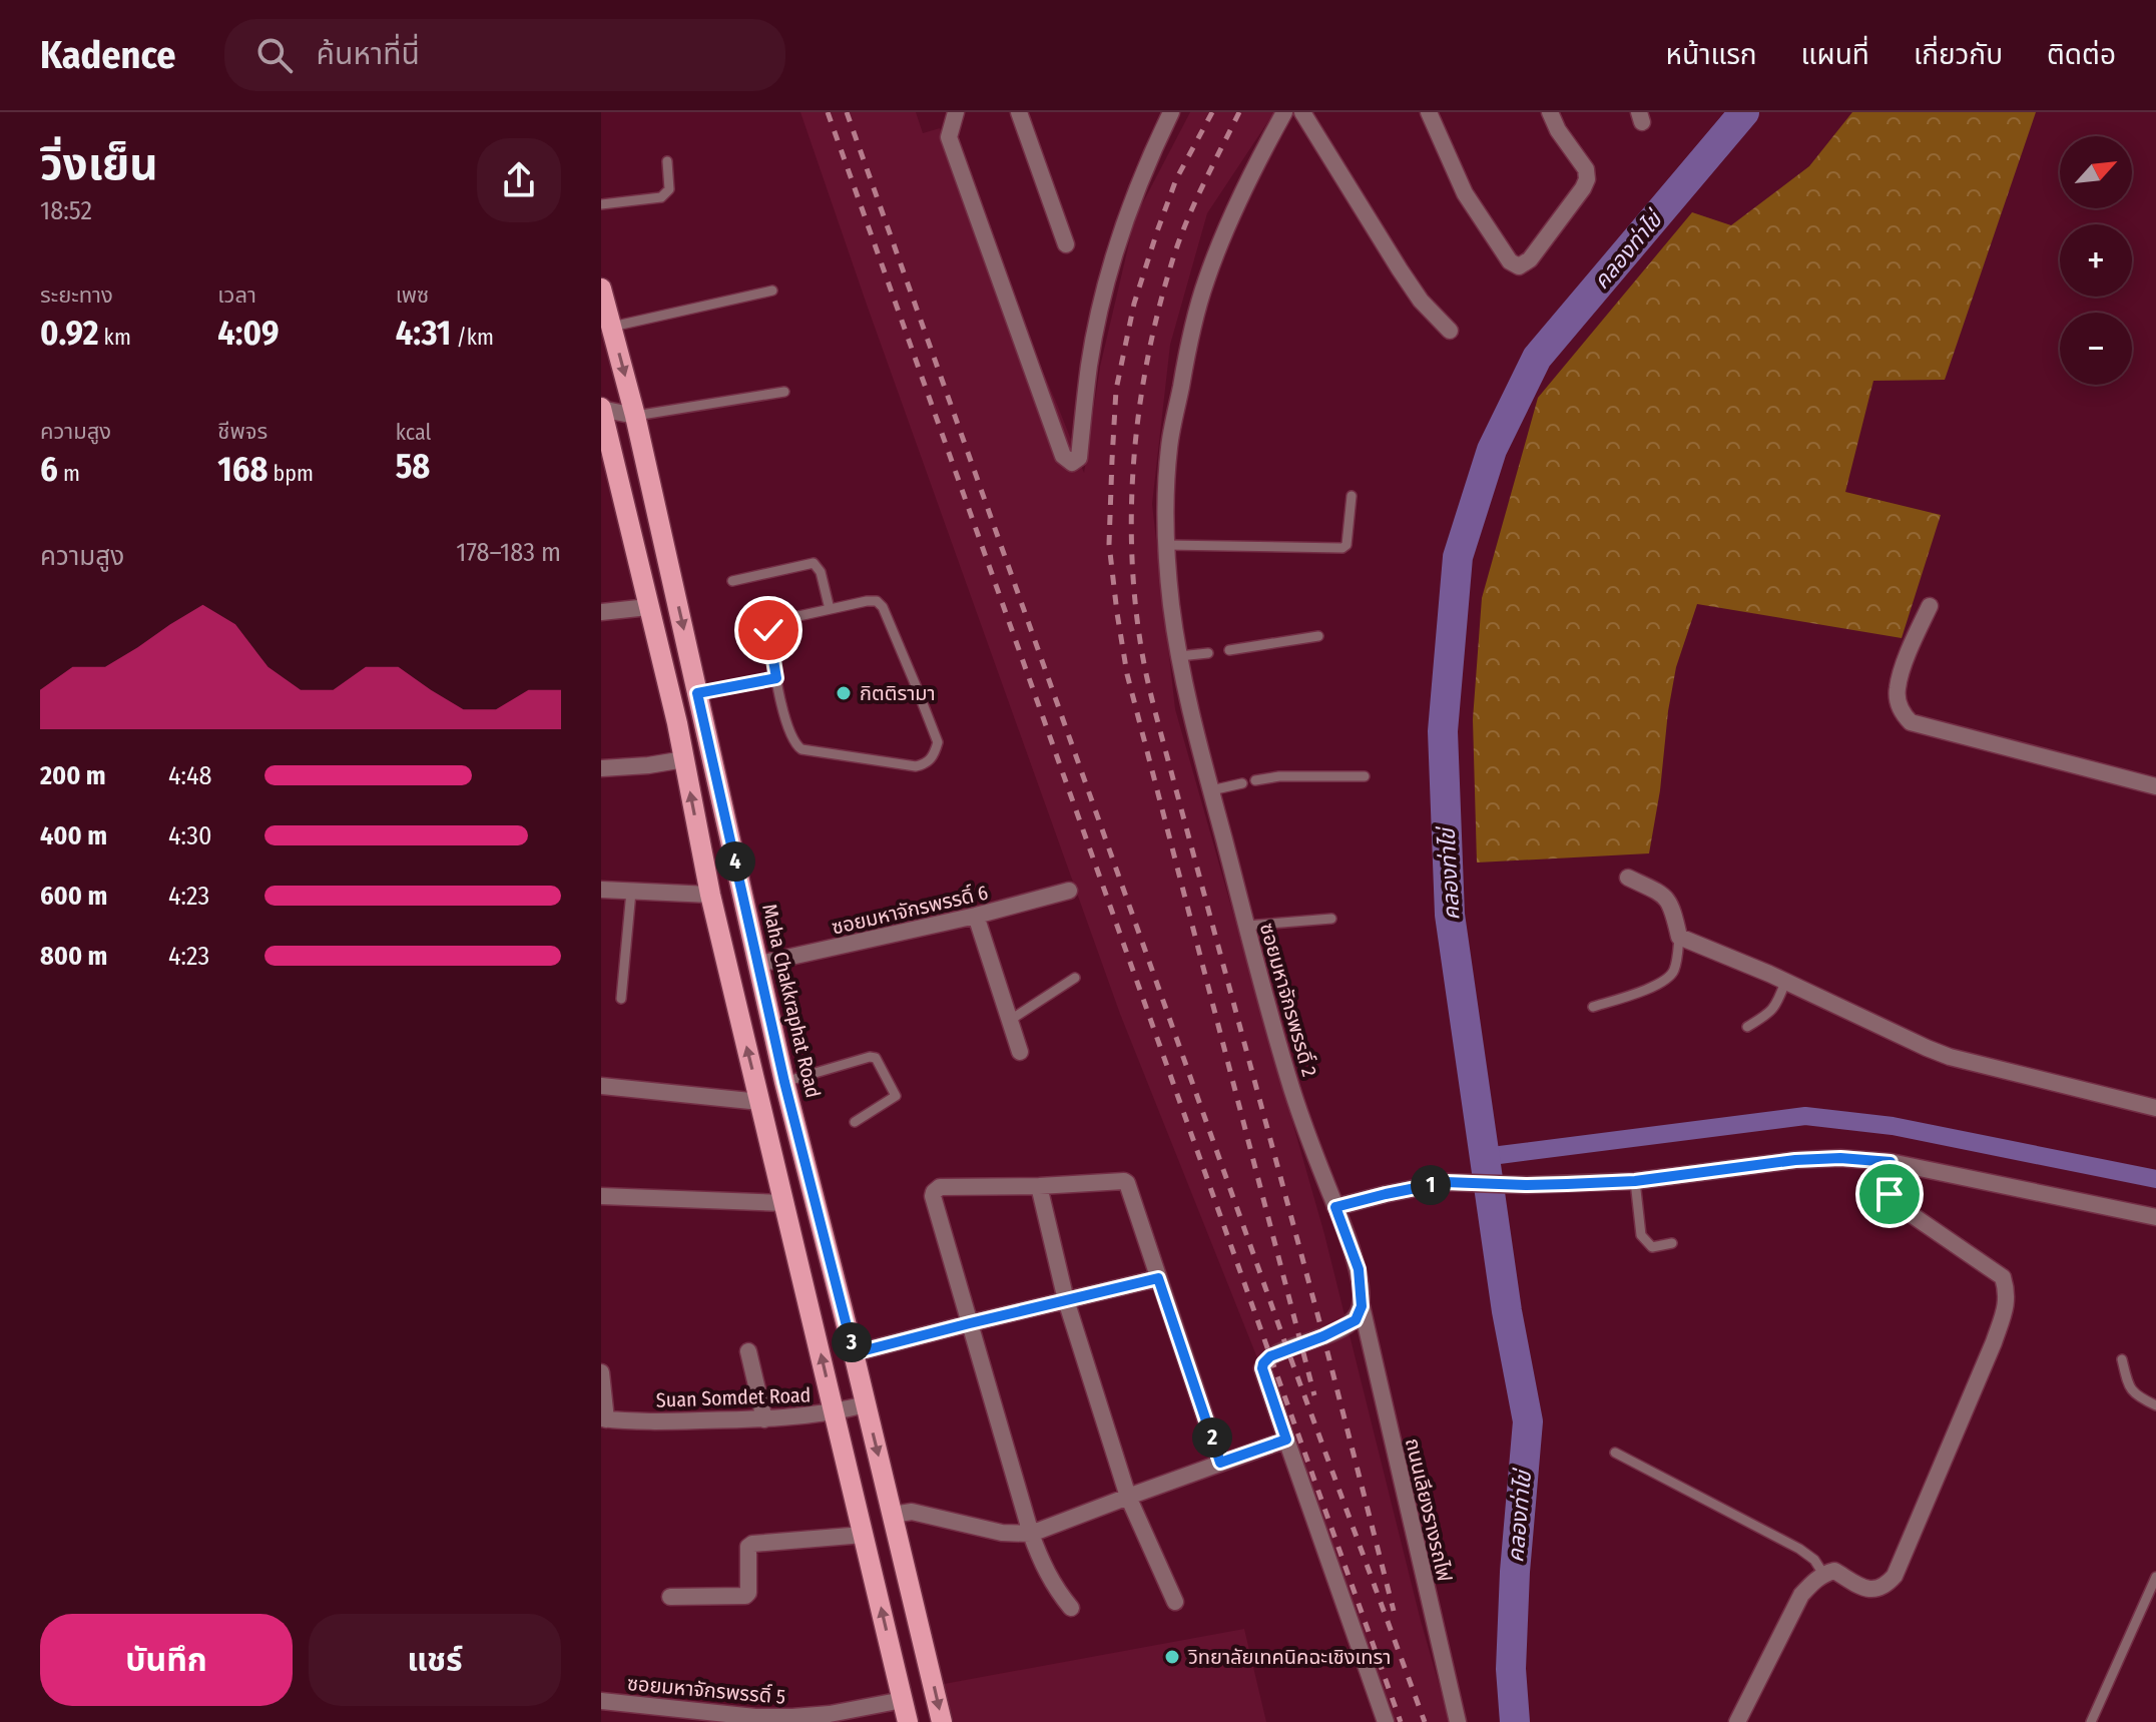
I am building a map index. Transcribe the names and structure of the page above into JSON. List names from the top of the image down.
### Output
{
  "streets": {
    "main road": ["Maha Chakkraphat Road"],
    "street": [
      "ซอยมหาจักรพรรดิ์ 6",
      "ซอยมหาจักรพรรดิ์ 2",
      "Suan Somdet Road",
      "ถนนเลียงรางรถไฟ",
      "ซอยมหาจักรพรรดิ์ 5"
    ]
  },
  "crossings": [
    ["ซอยมหาจักรพรรดิ์ 6", "Maha Chakkraphat Road"],
    ["ซอยมหาจักรพรรดิ์ 2", "ถนนเลียงรางรถไฟ"],
    ["Maha Chakkraphat Road", "Suan Somdet Road"]
  ],
  "water": ["คลองท่าไข่"],
  "places": ["กิตติรามา", "วิทยาลัยเทคนิคฉะเชิงเทรา"],
  "north": "top right",
  "page": {
    "header": "Kadence",
    "search": "ค้นหาที่นี่",
    "nav": [
      "หน้าแรก",
      "แผนที่",
      "เกี่ยวกับ",
      "ติดต่อ"
    ],
    "heading": ["วิ่งเย็น", "18:52"],
    "map_buttons": ["+", "−"],
    "stats": [
      ["ระยะทาง", "0.92 km"],
      ["เวลา", "4:09"],
      ["เพซ", "4:31 /km"],
      ["ความสูง", "6 m"],
      ["ชีพจร", "168 bpm"],
      ["kcal", "58"]
    ],
    "chart": ["ความสูง", "178–183 m"],
    "list": [
      {
        "name": "200 m",
        "note": "4:48"
      },
      {
        "name": "400 m",
        "note": "4:30"
      },
      {
        "name": "600 m",
        "note": "4:23"
      },
      {
        "name": "800 m",
        "note": "4:23"
      }
    ],
    "pins": [
      "4",
      "1",
      "3",
      "2"
    ],
    "buttons": ["บันทึก", "แชร์"]
  }
}
